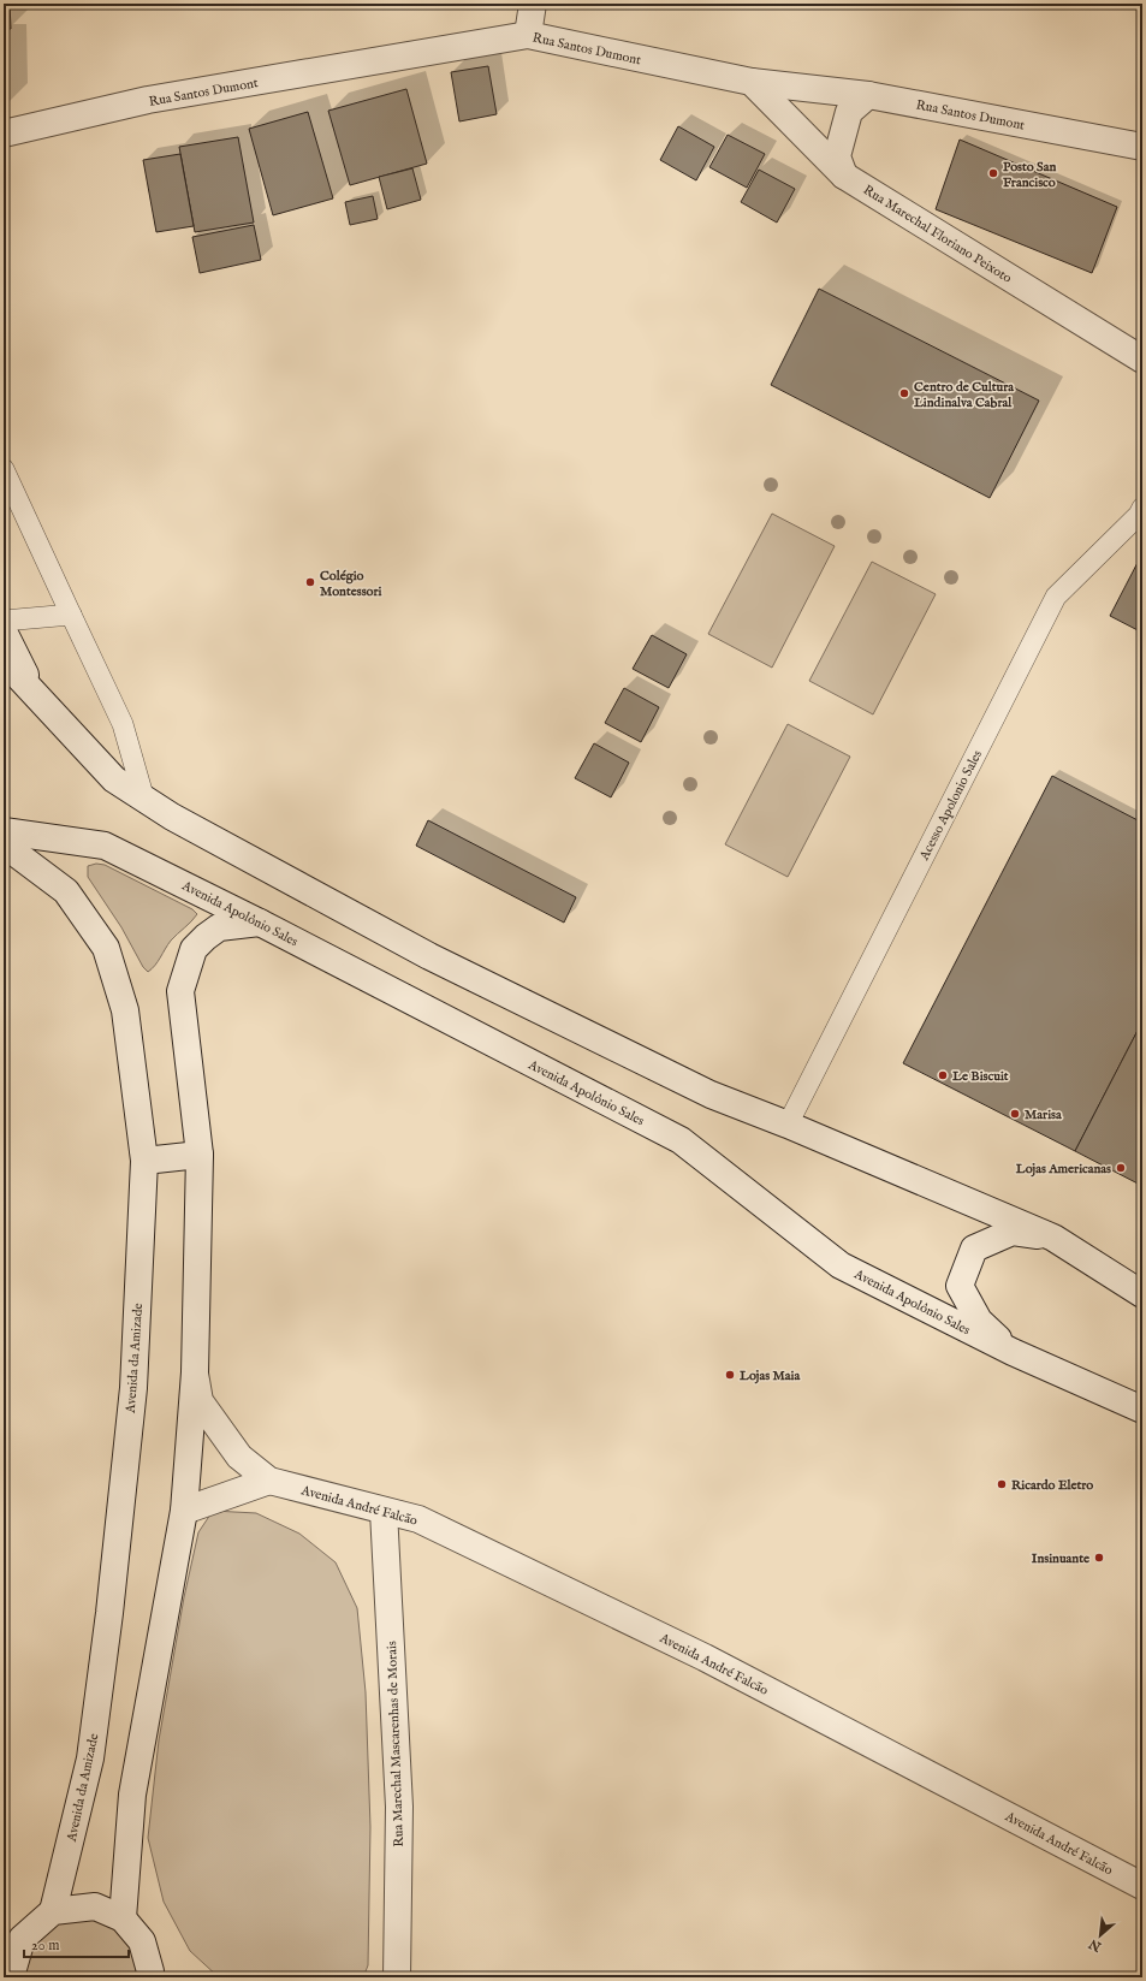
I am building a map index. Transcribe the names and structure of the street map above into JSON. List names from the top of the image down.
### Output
{
  "streets": {
    "street": [
      "Rua Santos Dumont",
      "Rua Marechal Floriano Peixoto",
      "Avenida Apolônio Sales",
      "Avenida da Amizade",
      "Avenida André Falcão",
      "Rua Marechal Mascarenhas de Morais"
    ],
    "lane": ["Acesso Apolonio Sales"]
  },
  "crossings": [
    ["Rua Santos Dumont", "Rua Marechal Floriano Peixoto"],
    ["Avenida André Falcão", "Rua Marechal Mascarenhas de Morais"]
  ],
  "places": [
    "Posto San Francisco",
    "Centro de Cultura Lindinalva Cabral",
    "Colégio Montessori",
    "Le Biscuit",
    "Marisa",
    "Lojas Americanas",
    "Lojas Maia",
    "Ricardo Eletro",
    "Insinuante"
  ],
  "scale_bar": "20 m",
  "north": "bottom left"
}
